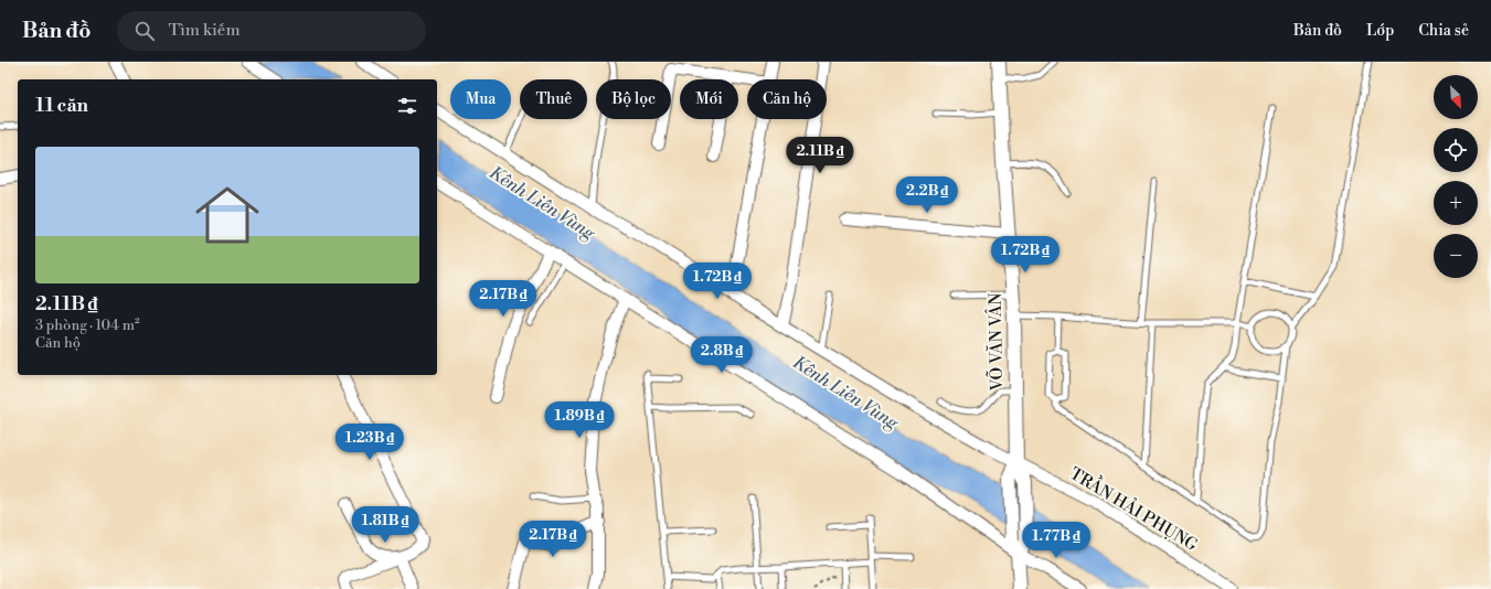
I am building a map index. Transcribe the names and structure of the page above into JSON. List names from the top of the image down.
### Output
{
  "streets": {
    "street": ["VÕ VĂN VÂN", "TRẦN HẢI PHỤNG"]
  },
  "crossings": [
    ["VÕ VĂN VÂN", "TRẦN HẢI PHỤNG"]
  ],
  "water": ["Kênh Liên Vùng"],
  "north": "bottom right",
  "page": {
    "header": "Bản đồ",
    "search": "Tìm kiếm",
    "nav": ["Bản đồ", "Lớp", "Chia sẻ"],
    "map_buttons": ["+", "−"],
    "chip": [
      "Mua",
      "Thuê",
      "Bộ lọc",
      "Mới",
      "Căn hộ"
    ],
    "heading": "11 căn",
    "list": [
      {
        "name": "2.11B ₫",
        "note": "3 phòng · 104 m² · Căn hộ"
      }
    ],
    "price": [
      "2.11B ₫",
      "2.2B ₫",
      "1.72B ₫",
      "1.72B ₫",
      "2.17B ₫",
      "2.8B ₫",
      "1.89B ₫",
      "1.23B ₫",
      "1.81B ₫",
      "2.17B ₫",
      "1.77B ₫"
    ]
  }
}
